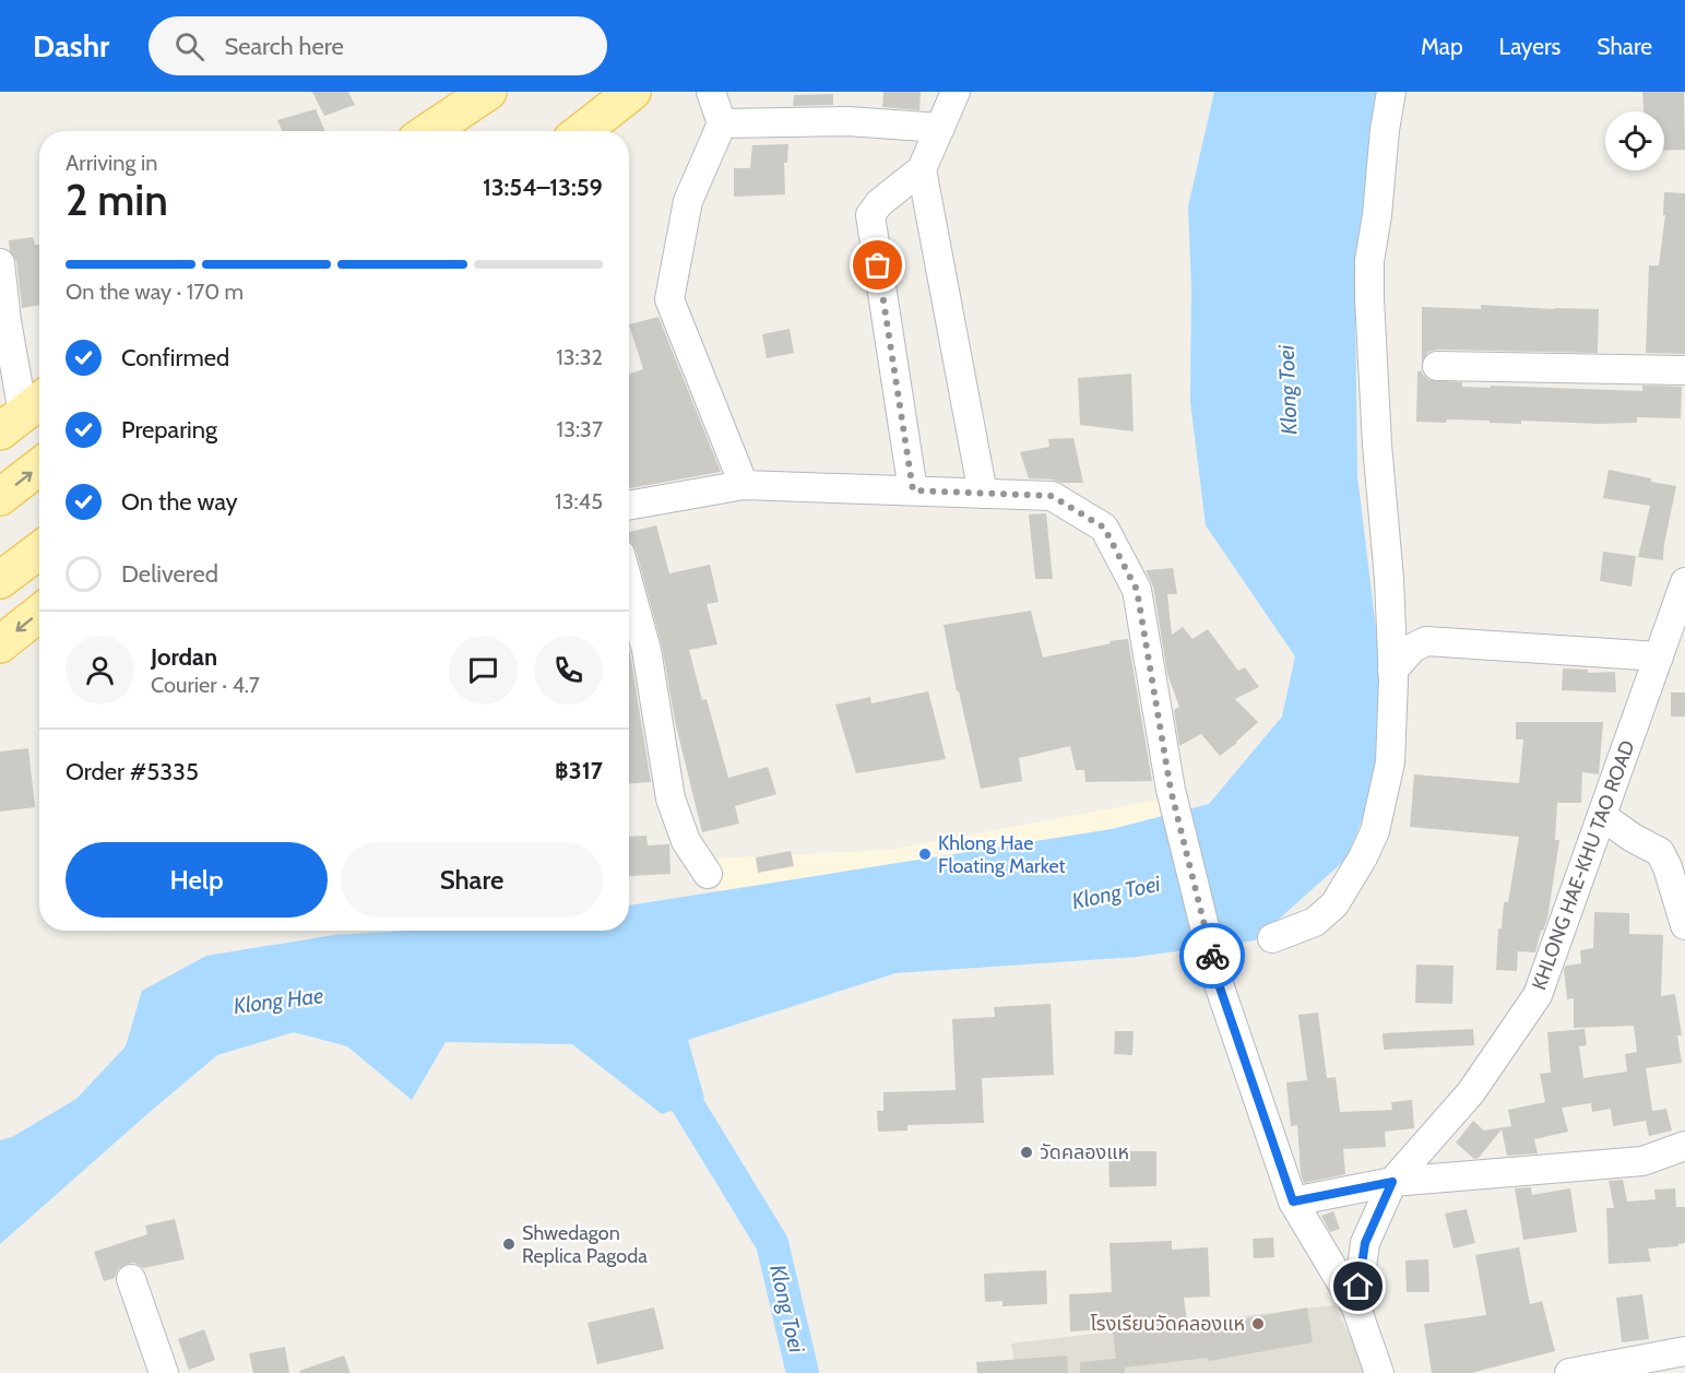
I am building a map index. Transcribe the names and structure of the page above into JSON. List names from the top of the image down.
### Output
{
  "streets": {
    "street": ["KHLONG HAE-KHU TAO ROAD"]
  },
  "water": ["Klong Toei", "Klong Hae"],
  "places": [
    "Khlong Hae Floating Market",
    "วัดคลองแห",
    "Shwedagon Replica Pagoda",
    "โรงเรียนวัดคลองแห"
  ],
  "page": {
    "header": "Dashr",
    "search": "Search here",
    "nav": ["Map", "Layers", "Share"],
    "heading": ["2 min", "Arriving in", "13:54–13:59"],
    "panel": [
      "Jordan",
      "Courier · 4.7",
      "Order #5335",
      "฿317"
    ],
    "bar": "On the way · 170 m",
    "list": [
      ["Confirmed", "13:32"],
      ["Preparing", "13:37"],
      ["On the way", "13:45"],
      "Delivered"
    ],
    "buttons": ["Help", "Share"]
  }
}
